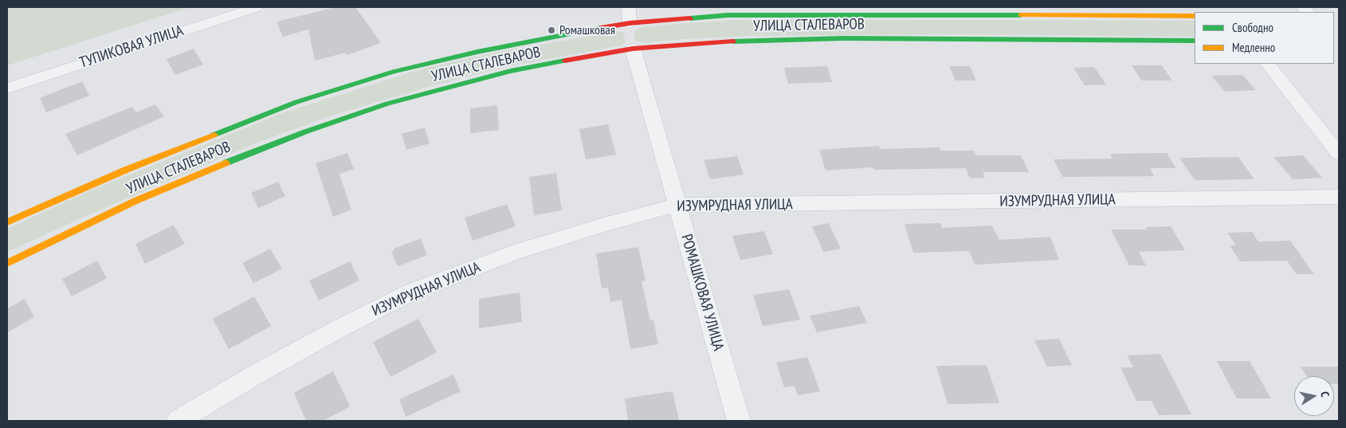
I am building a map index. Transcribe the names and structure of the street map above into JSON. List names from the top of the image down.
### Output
{
  "streets": {
    "main road": ["УЛИЦА СТАЛЕВАРОВ"],
    "street": ["ТУПИКОВАЯ УЛИЦА", "ИЗУМРУДНАЯ УЛИЦА", "РОМАШКОВАЯ УЛИЦА"]
  },
  "crossings": [
    ["УЛИЦА СТАЛЕВАРОВ", "РОМАШКОВАЯ УЛИЦА"],
    ["ИЗУМРУДНАЯ УЛИЦА", "РОМАШКОВАЯ УЛИЦА"]
  ],
  "places": ["Ромашковая"],
  "legend": ["Свободно", "Медленно"],
  "north": "right"
}
